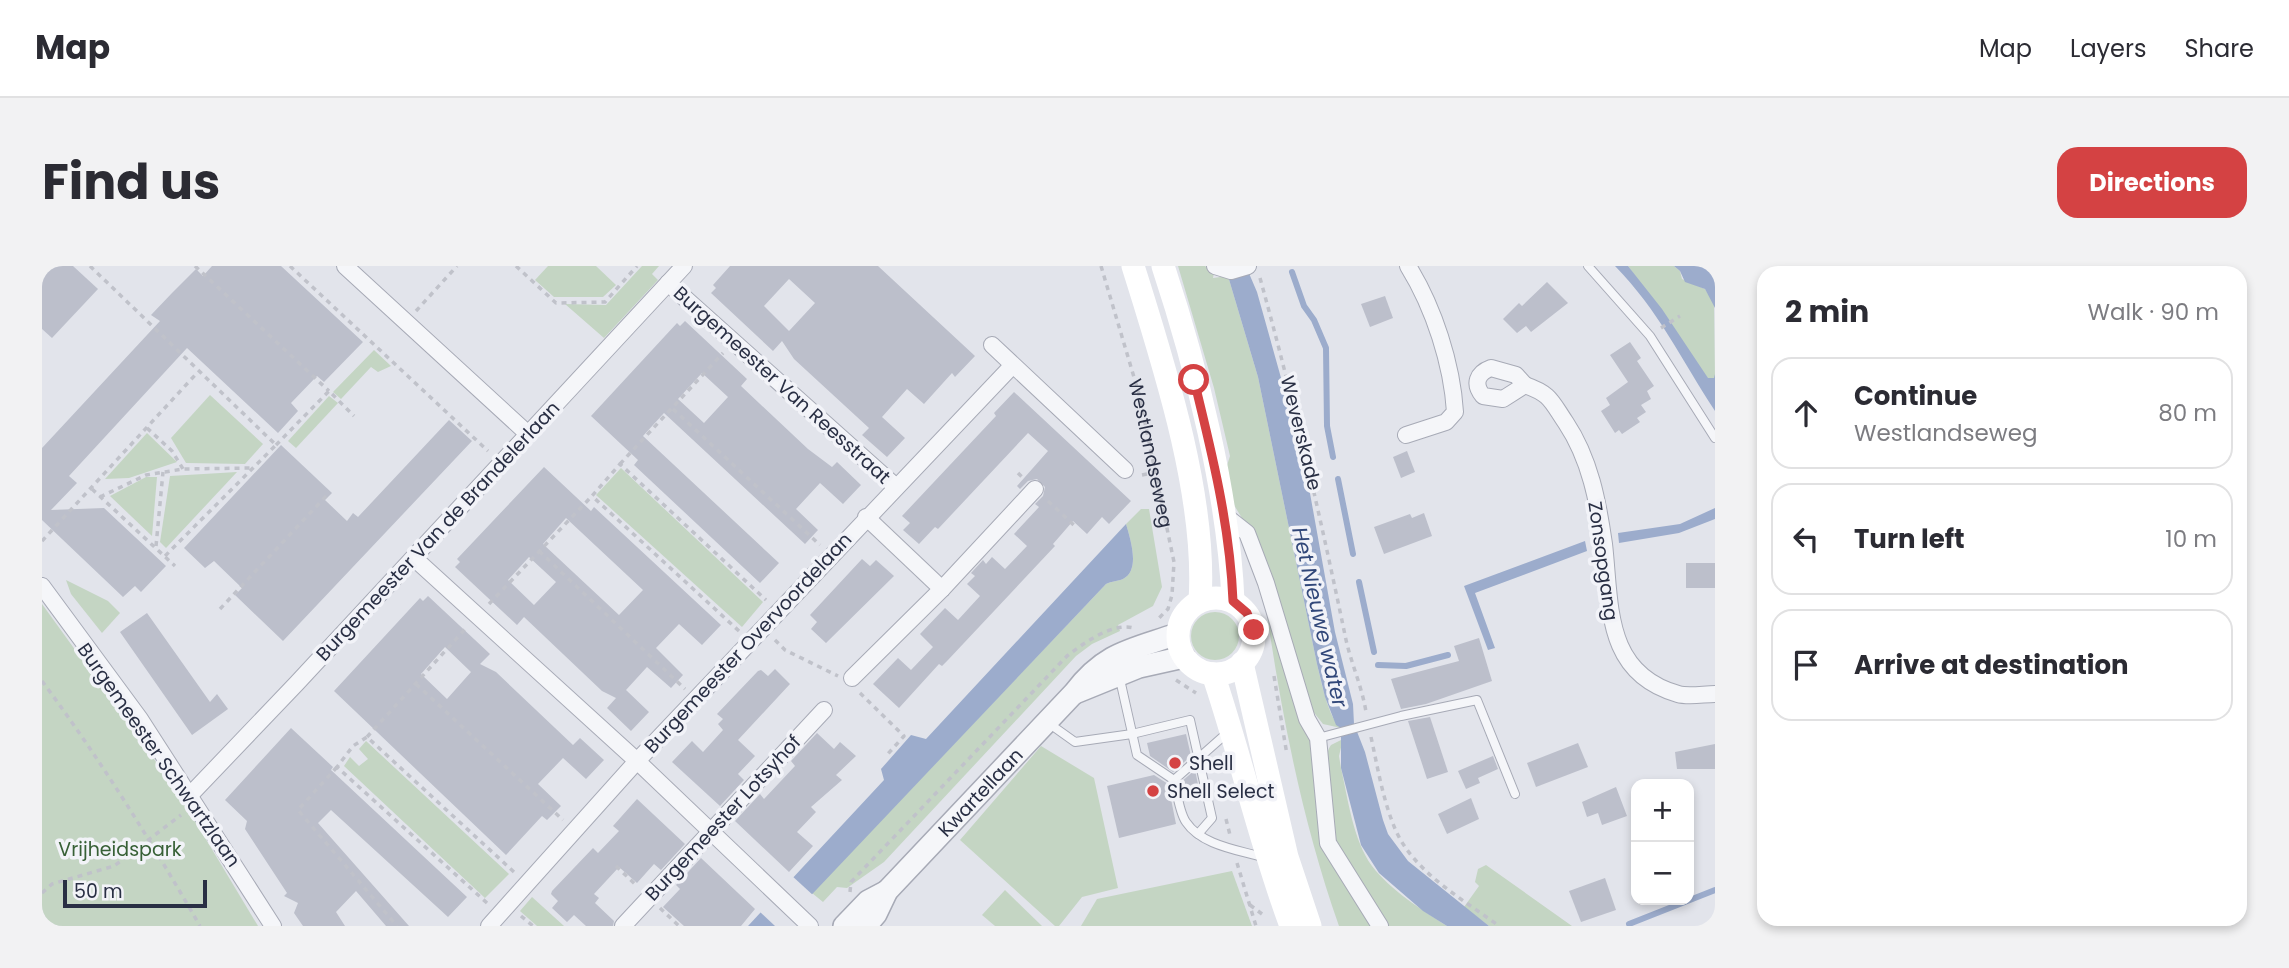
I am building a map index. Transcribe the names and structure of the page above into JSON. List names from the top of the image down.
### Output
{
  "streets": {
    "main road": ["Westlandseweg"],
    "street": [
      "Burgemeester Van Reesstraat",
      "Burgemeester Van de Brandelerlaan",
      "Zonsopgang",
      "Burgemeester Overvoordelaan",
      "Burgemeester Schwartzlaan",
      "Kwartellaan",
      "Burgemeester Lotsyhof"
    ],
    "path": ["Weverskade"]
  },
  "crossings": [
    ["Burgemeester Van Reesstraat", "Burgemeester Van de Brandelerlaan"],
    ["Burgemeester Van Reesstraat", "Burgemeester Overvoordelaan"],
    ["Westlandseweg", "Kwartellaan"],
    ["Burgemeester Van de Brandelerlaan", "Burgemeester Schwartzlaan"]
  ],
  "water": ["Het Nieuwe water"],
  "parks": ["Vrijheidspark"],
  "places": ["Shell", "Shell Select"],
  "scale_bar": "50 m",
  "page": {
    "header": "Map",
    "nav": ["Map", "Layers", "Share"],
    "title": "Find us",
    "buttons": "Directions",
    "heading": ["2 min", "Walk · 90 m"],
    "list": [
      ["Continue", "Westlandseweg", "80 m"],
      ["Turn left", "10 m"],
      "Arrive at destination"
    ],
    "map_buttons": ["+", "−"],
    "scale": "50 m"
  }
}
